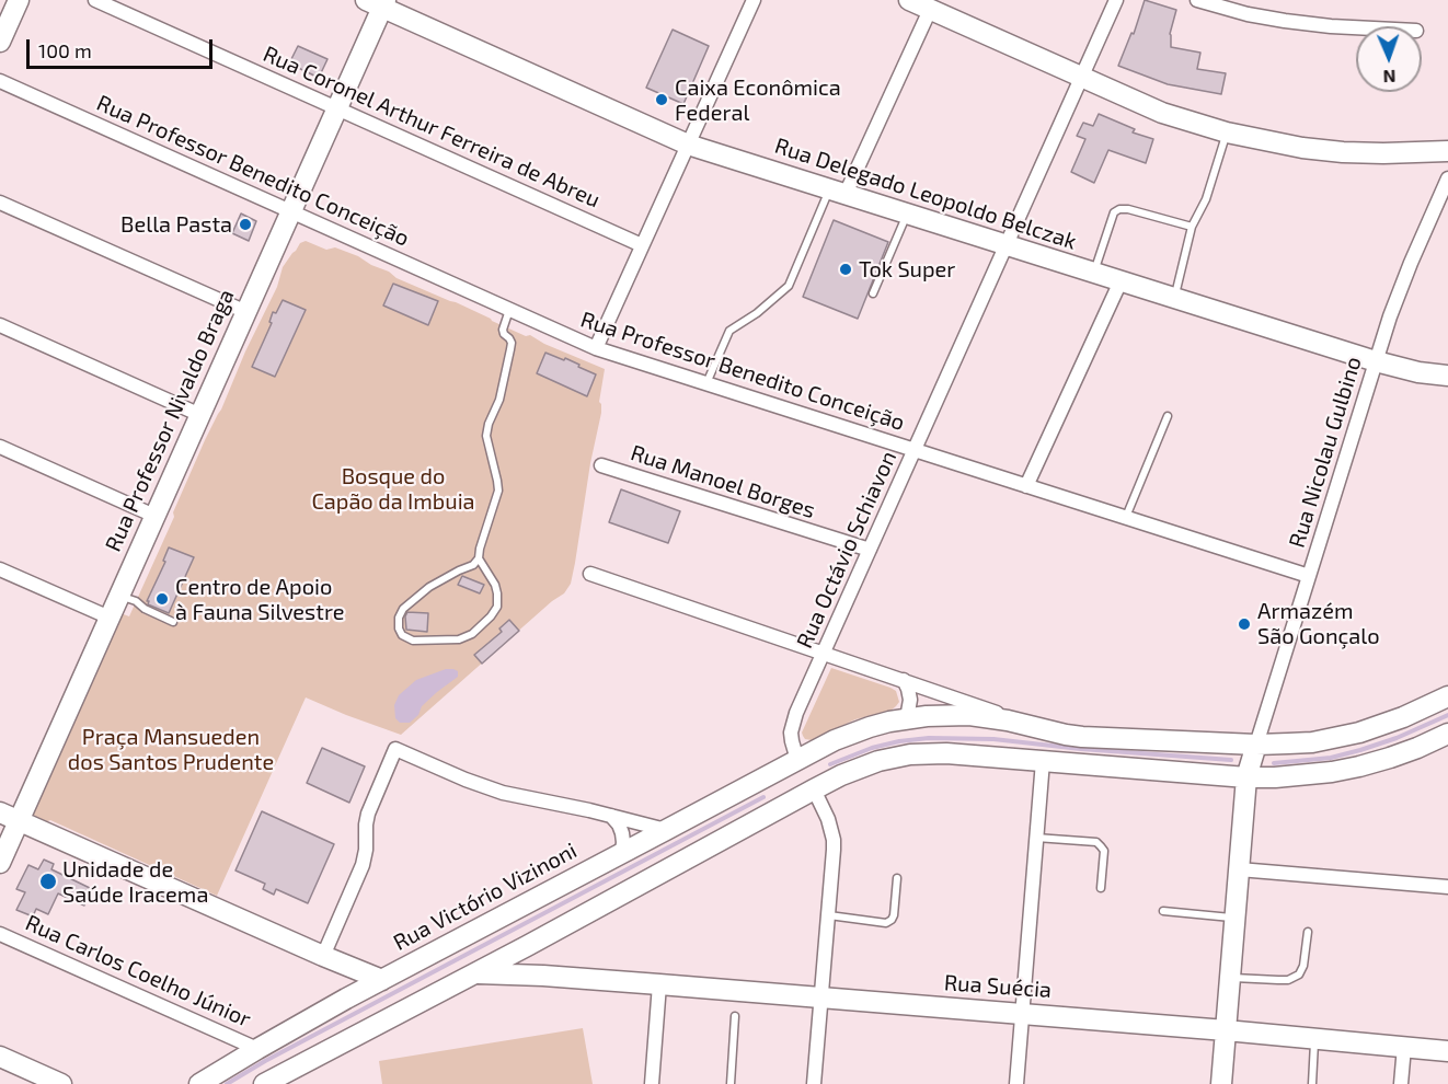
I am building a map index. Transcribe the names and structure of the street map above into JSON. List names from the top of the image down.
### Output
{
  "streets": {
    "street": [
      "Rua Coronel Arthur Ferreira de Abreu",
      "Rua Professor Benedito Conceição",
      "Rua Delegado Leopoldo Belczak",
      "Rua Professor Nivaldo Braga",
      "Rua Nicolau Gulbino",
      "Rua Manoel Borges",
      "Rua Octávio Schiavon",
      "Rua Victório Vizinoni",
      "Rua Carlos Coelho Júnior",
      "Rua Suécia"
    ]
  },
  "crossings": [
    ["Rua Coronel Arthur Ferreira de Abreu", "Rua Professor Nivaldo Braga"],
    ["Rua Professor Benedito Conceição", "Rua Professor Nivaldo Braga"],
    ["Rua Professor Benedito Conceição", "Rua Nicolau Gulbino"],
    ["Rua Professor Benedito Conceição", "Rua Octávio Schiavon"],
    ["Rua Delegado Leopoldo Belczak", "Rua Professor Nivaldo Braga"],
    ["Rua Delegado Leopoldo Belczak", "Rua Nicolau Gulbino"],
    ["Rua Delegado Leopoldo Belczak", "Rua Octávio Schiavon"],
    ["Rua Nicolau Gulbino", "Rua Victório Vizinoni"],
    ["Rua Manoel Borges", "Rua Octávio Schiavon"],
    ["Rua Octávio Schiavon", "Rua Victório Vizinoni"],
    ["Rua Victório Vizinoni", "Rua Carlos Coelho Júnior"]
  ],
  "parks": ["Bosque do Capão da Imbuia", "Praça Mansueden dos Santos Prudente"],
  "places": [
    "Caixa Econômica Federal",
    "Bella Pasta",
    "Tok Super",
    "Centro de Apoio à Fauna Silvestre",
    "Armazém São Gonçalo",
    "Unidade de Saúde Iracema"
  ],
  "scale_bar": "100 m",
  "north": "bottom"
}
